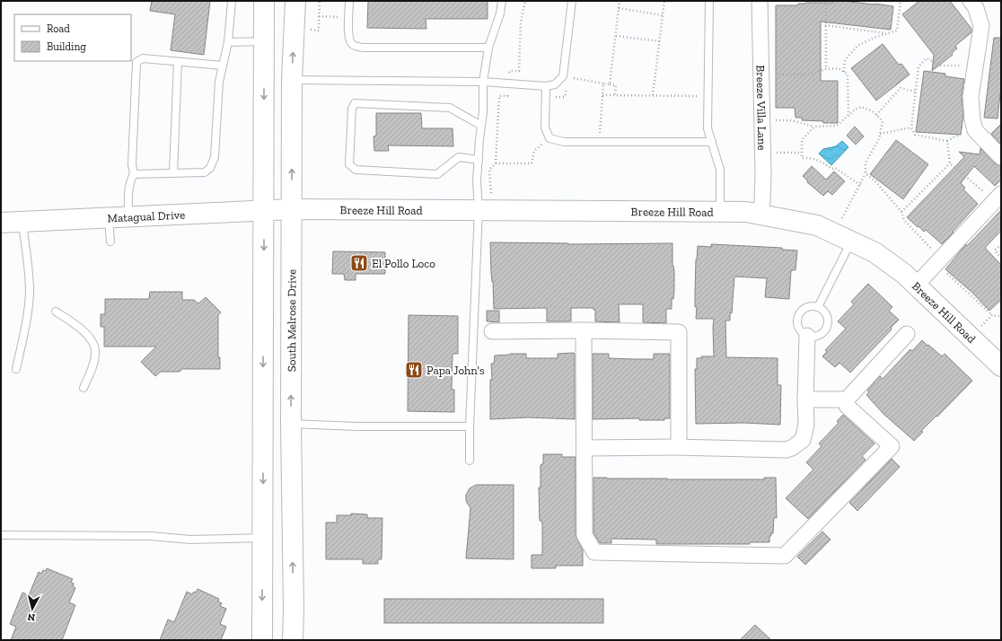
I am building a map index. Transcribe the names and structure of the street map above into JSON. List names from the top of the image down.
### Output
{
  "streets": {
    "main road": ["Breeze Hill Road", "Matagual Drive", "South Melrose Drive"],
    "street": ["Breeze Villa Lane"]
  },
  "crossings": [
    ["Breeze Villa Lane", "Breeze Hill Road"],
    ["Breeze Hill Road", "Matagual Drive"],
    ["Breeze Hill Road", "South Melrose Drive"],
    ["Matagual Drive", "South Melrose Drive"]
  ],
  "places": {
    "restaurant": ["El Pollo Loco", "Papa John's"]
  },
  "legend": ["Road", "Building"],
  "north": "bottom"
}
